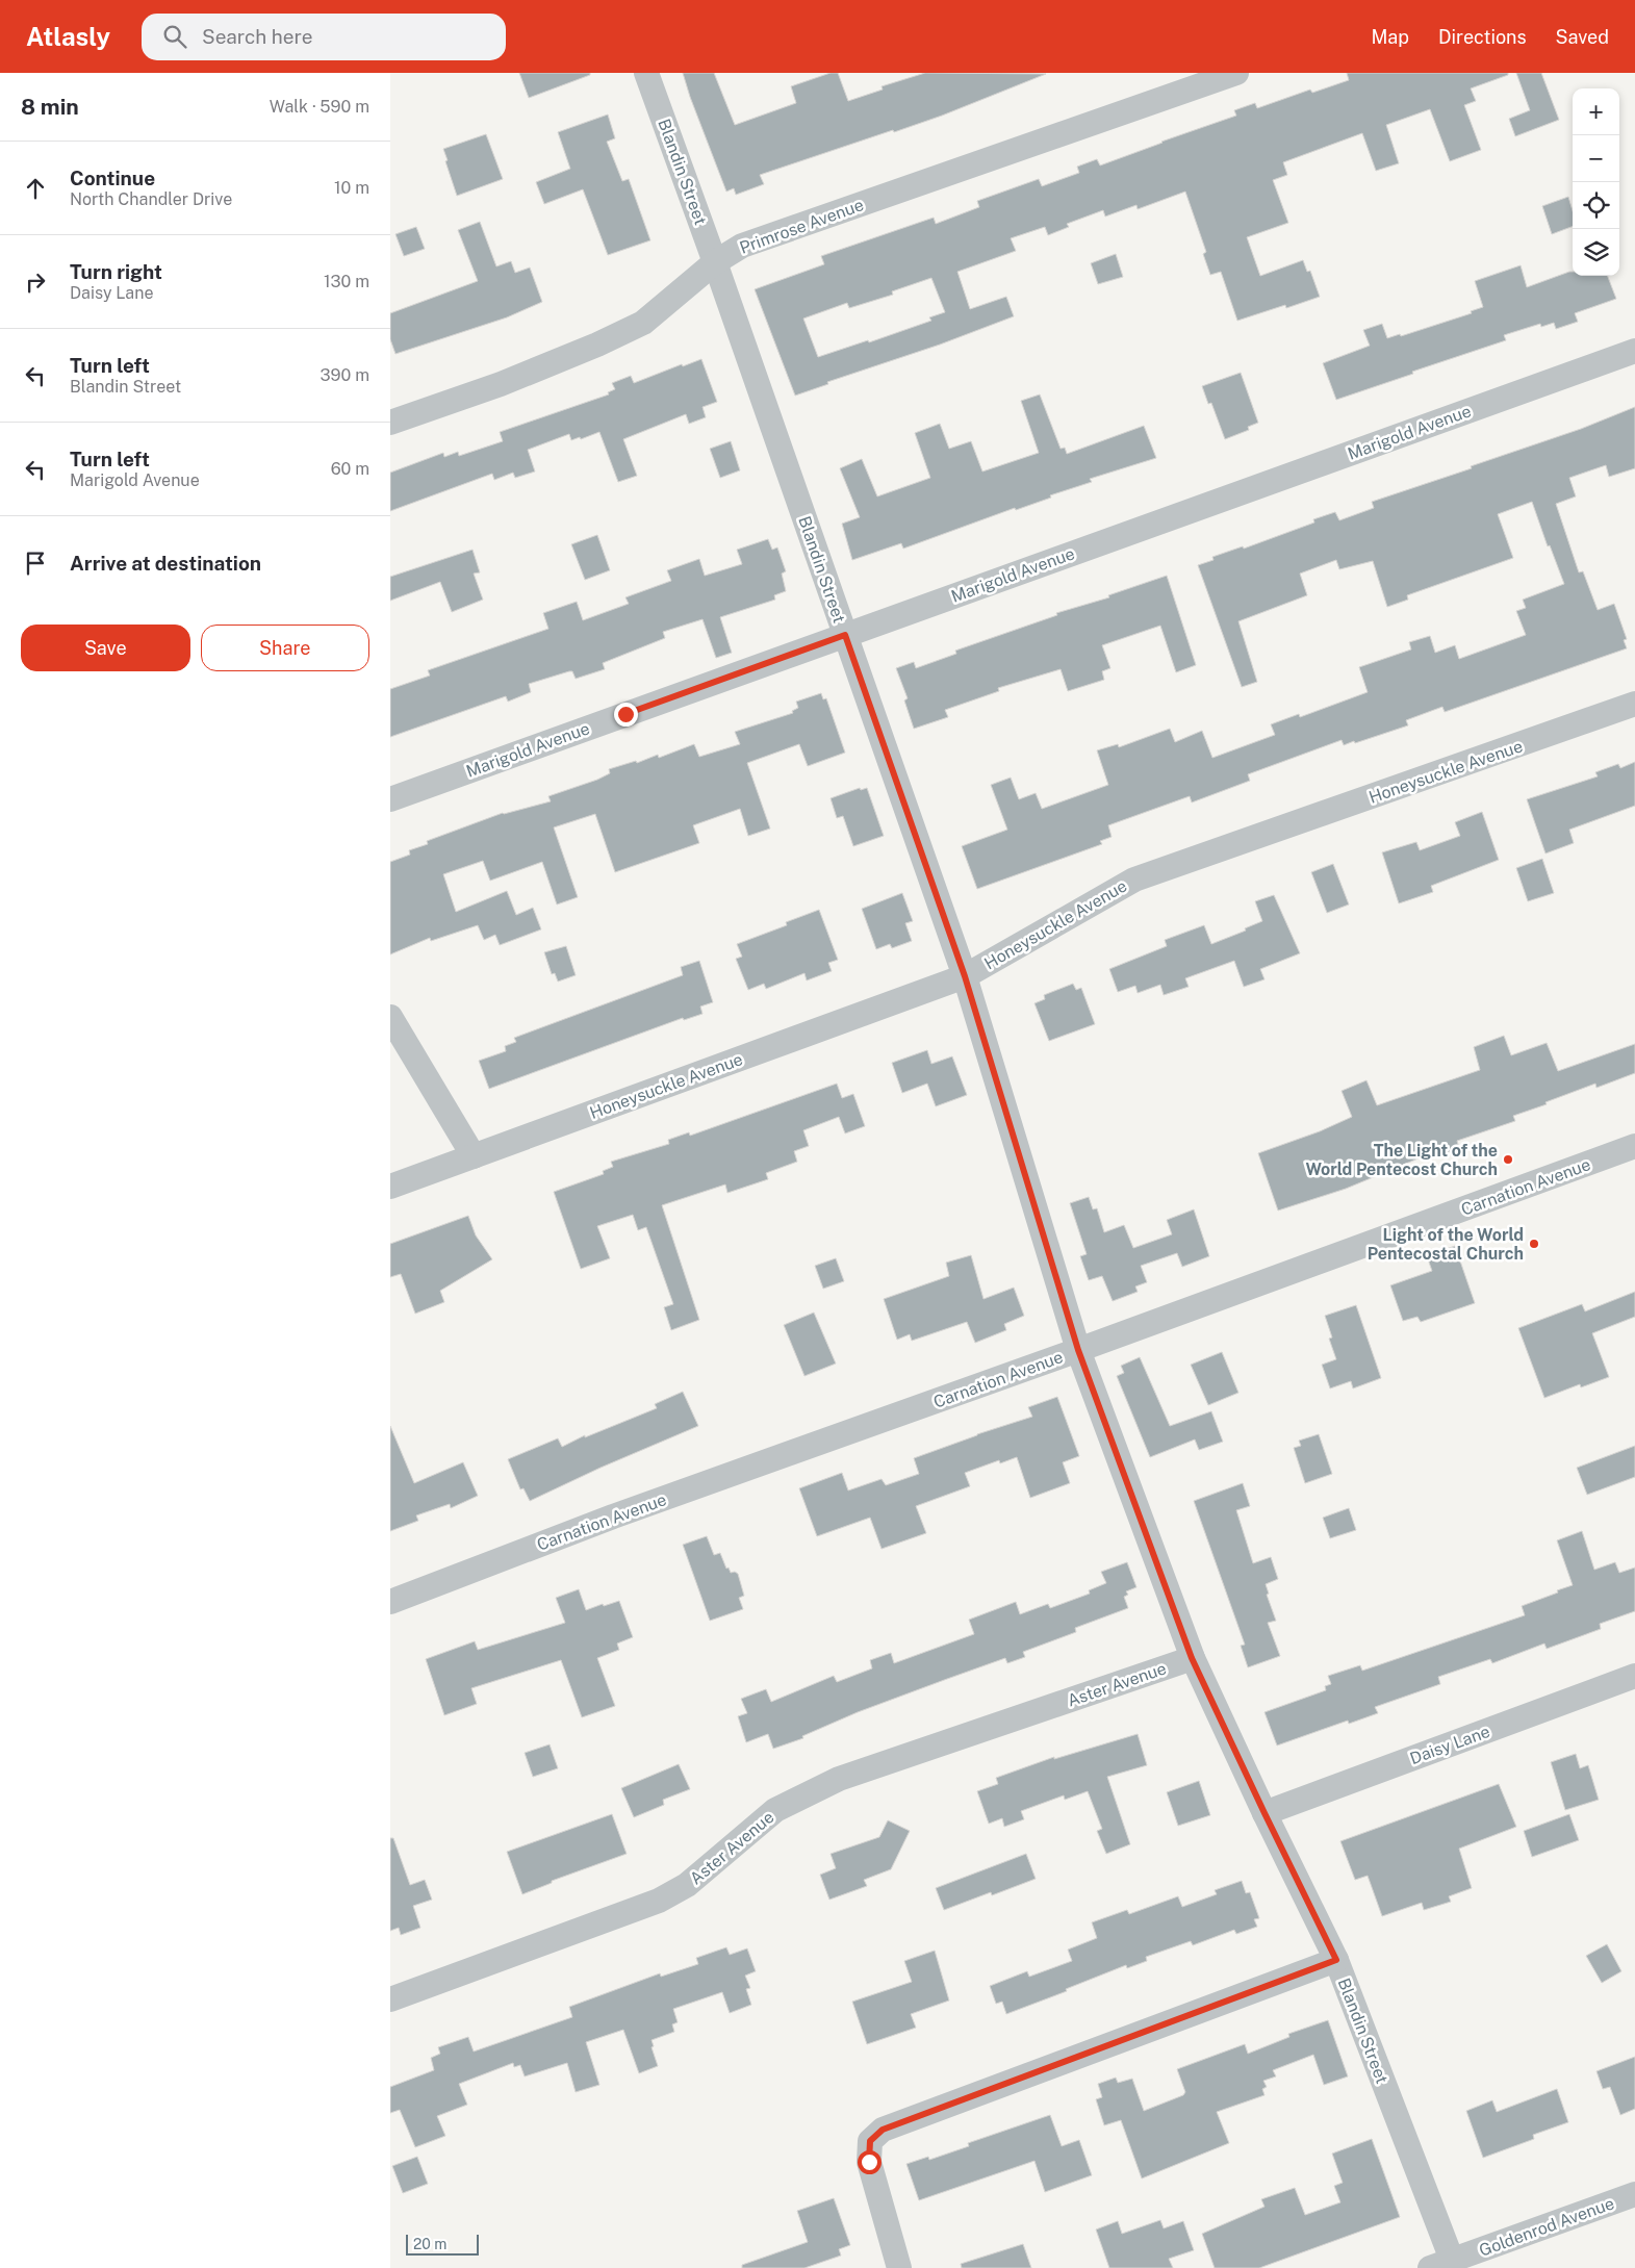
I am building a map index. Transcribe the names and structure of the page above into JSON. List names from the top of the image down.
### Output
{
  "streets": {
    "street": [
      "Blandin Street",
      "Primrose Avenue",
      "Marigold Avenue",
      "Honeysuckle Avenue",
      "Carnation Avenue",
      "Aster Avenue",
      "Daisy Lane",
      "Goldenrod Avenue"
    ]
  },
  "crossings": [
    ["Blandin Street", "Primrose Avenue"],
    ["Blandin Street", "Marigold Avenue"],
    ["Blandin Street", "Honeysuckle Avenue"],
    ["Blandin Street", "Carnation Avenue"],
    ["Blandin Street", "Aster Avenue"],
    ["Blandin Street", "Daisy Lane"],
    ["Blandin Street", "Goldenrod Avenue"]
  ],
  "places": ["The Light of the World Pentecost Church", "Light of the World Pentecostal Church"],
  "scale_bar": "20 m",
  "page": {
    "header": "Atlasly",
    "search": "Search here",
    "nav": ["Map", "Directions", "Saved"],
    "heading": ["8 min", "Walk · 590 m"],
    "map_buttons": ["+", "−"],
    "list": [
      ["Continue", "North Chandler Drive", "10 m"],
      ["Turn right", "Daisy Lane", "130 m"],
      ["Turn left", "Blandin Street", "390 m"],
      ["Turn left", "Marigold Avenue", "60 m"],
      "Arrive at destination"
    ],
    "buttons": ["Save", "Share"],
    "scale": "20 m"
  }
}
